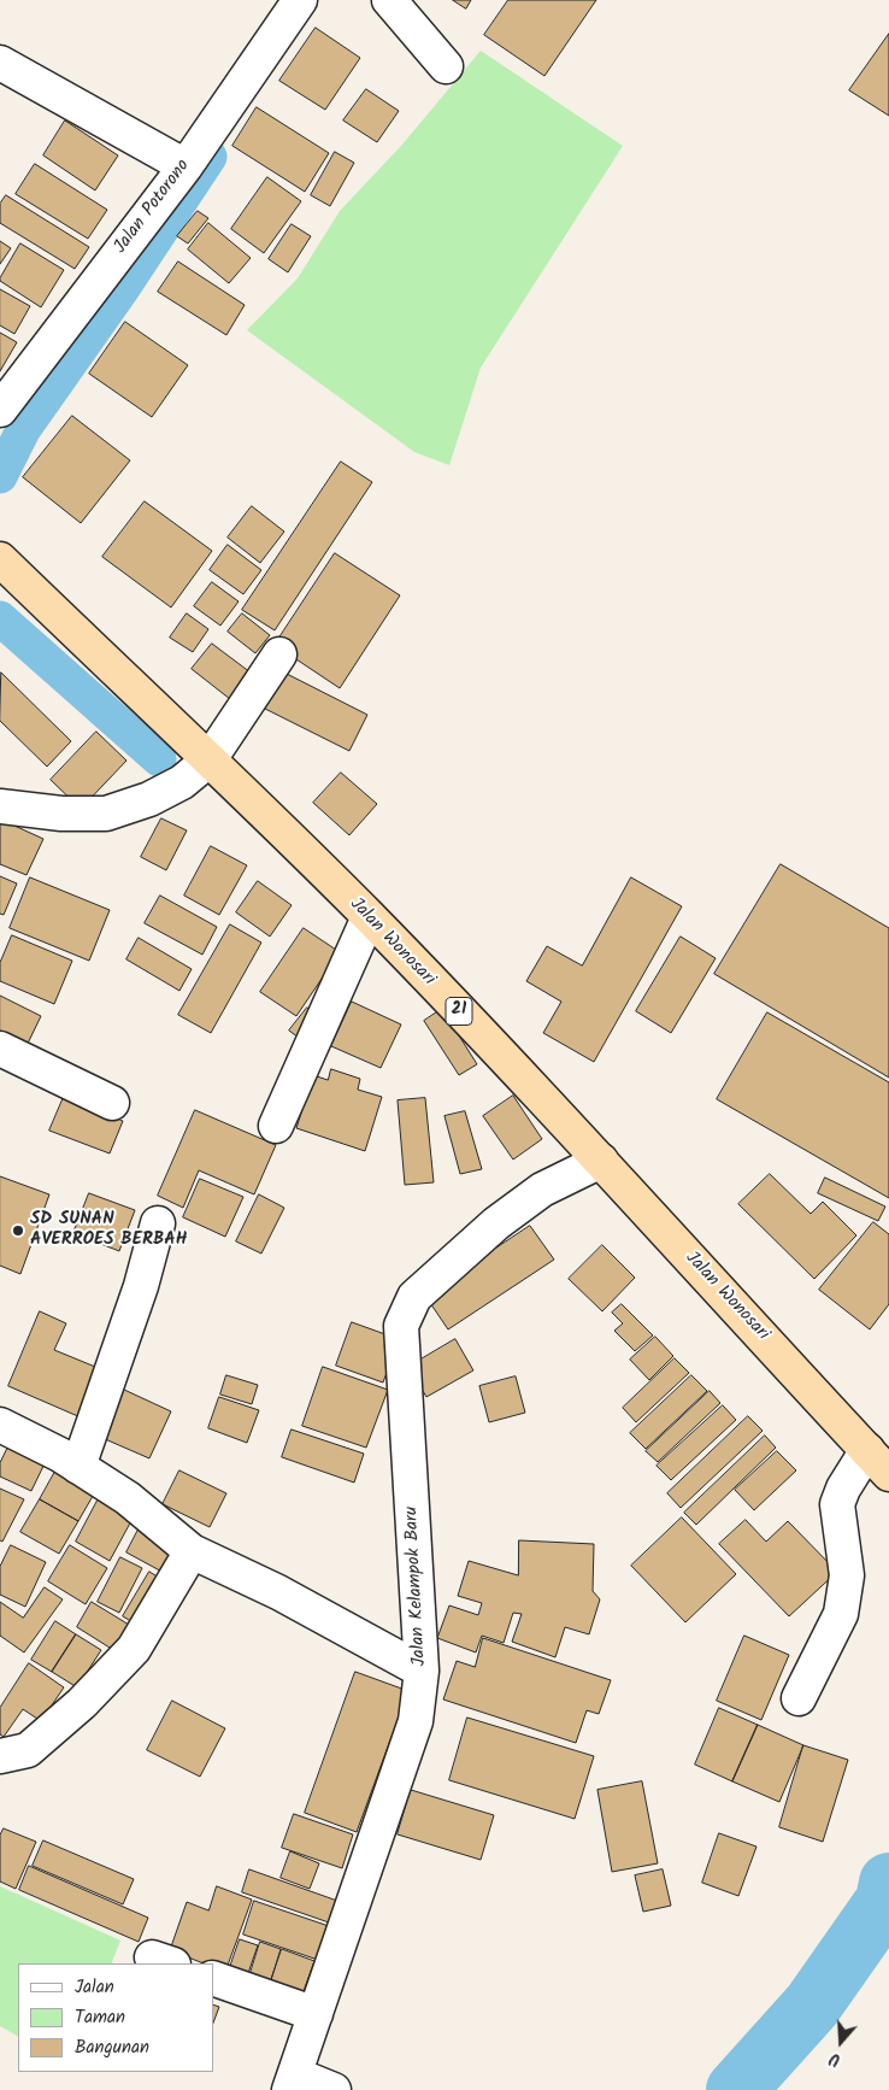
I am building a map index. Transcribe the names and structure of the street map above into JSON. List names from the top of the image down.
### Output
{
  "streets": {
    "highway": ["Jalan Wonosari", "21"],
    "street": ["Jalan Potorono", "Jalan Kelampok Baru"]
  },
  "crossings": [
    ["Jalan Wonosari", "Jalan Kelampok Baru"]
  ],
  "places": ["SD SUNAN AVERROES BERBAH"],
  "legend": ["Jalan", "Taman", "Bangunan"],
  "north": "bottom"
}
